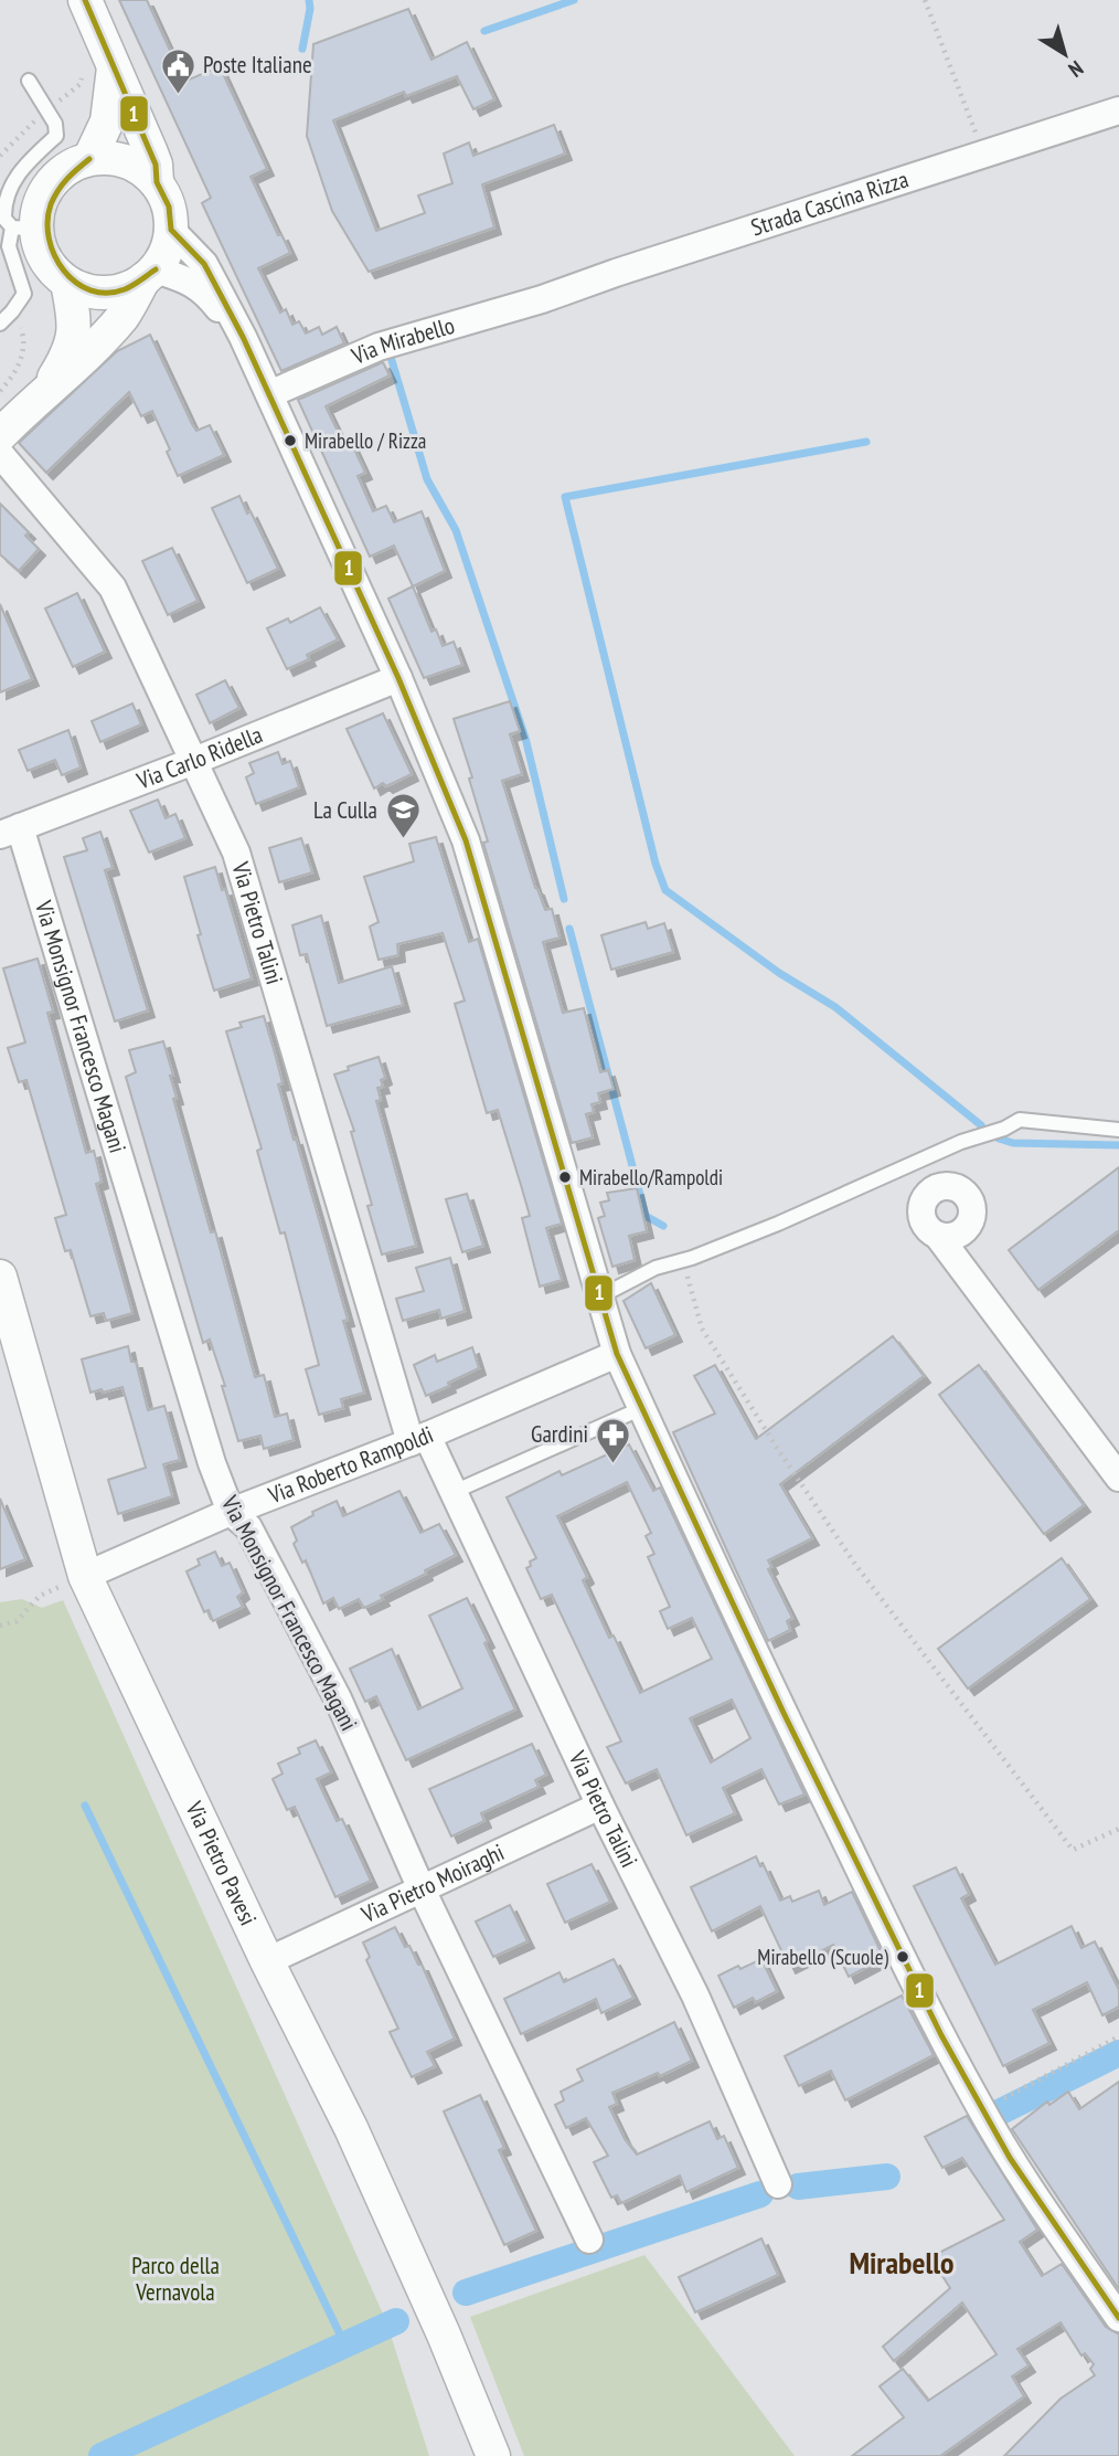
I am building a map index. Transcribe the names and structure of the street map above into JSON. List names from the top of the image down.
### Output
{
  "streets": {
    "street": [
      "Strada Cascina Rizza",
      "Via Mirabello",
      "Via Carlo Ridella",
      "Via Pietro Talini",
      "Via Monsignor Francesco Magani",
      "Via Roberto Rampoldi",
      "Via Pietro Pavesi",
      "Via Pietro Moiraghi"
    ]
  },
  "crossings": [
    ["Strada Cascina Rizza", "Via Mirabello"],
    ["Via Carlo Ridella", "Via Pietro Talini"],
    ["Via Carlo Ridella", "Via Monsignor Francesco Magani"],
    ["Via Pietro Talini", "Via Roberto Rampoldi"],
    ["Via Pietro Talini", "Via Pietro Moiraghi"],
    ["Via Monsignor Francesco Magani", "Via Roberto Rampoldi"],
    ["Via Monsignor Francesco Magani", "Via Pietro Moiraghi"],
    ["Via Roberto Rampoldi", "Via Pietro Pavesi"],
    ["Via Pietro Pavesi", "Via Pietro Moiraghi"]
  ],
  "districts": ["Mirabello"],
  "parks": ["Parco della Vernavola"],
  "places": {
    "public building": ["Poste Italiane"],
    "other": ["Mirabello / Rizza", "Mirabello/Rampoldi", "Mirabello (Scuole)"],
    "school or university": ["La Culla"],
    "pharmacy": ["Gardini"]
  },
  "lines": ["transit line 1"],
  "north": "bottom right"
}
